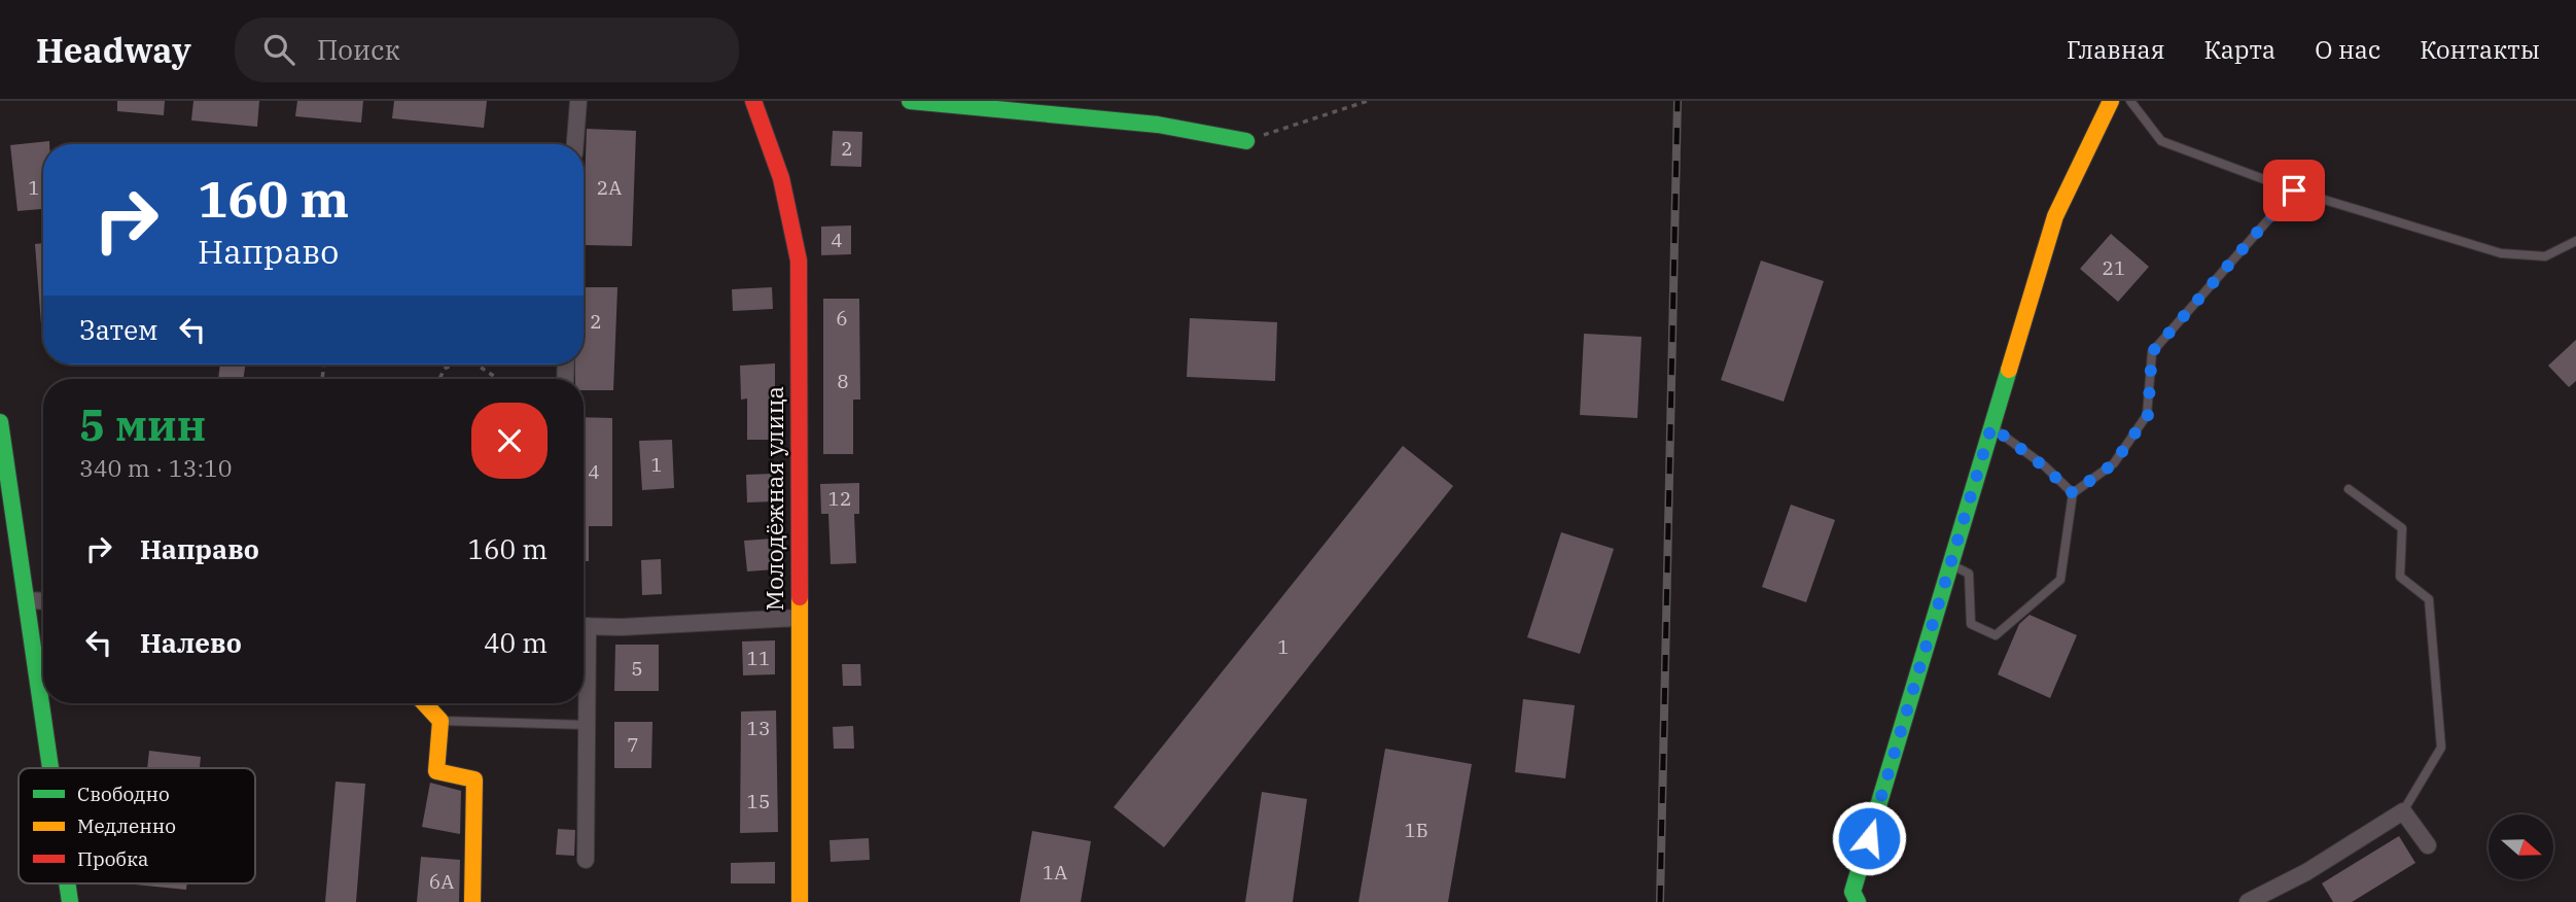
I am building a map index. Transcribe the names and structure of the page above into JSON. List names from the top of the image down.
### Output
{
  "streets": {
    "street": ["Молодёжная улица"]
  },
  "house_numbers": [
    "2",
    "1",
    "2А",
    "4",
    "21",
    "6",
    "2",
    "8",
    "1",
    "4",
    "12",
    "1",
    "11",
    "5",
    "13",
    "7",
    "15",
    "1Б",
    "1А",
    "6А"
  ],
  "legend": ["Свободно", "Медленно", "Пробка"],
  "north": "right",
  "page": {
    "header": "Headway",
    "search": "Поиск",
    "nav": [
      "Главная",
      "Карта",
      "О нас",
      "Контакты"
    ],
    "turn": ["160 m", "Направо"],
    "then": "Затем",
    "heading": ["5 мин", "340 m · 13:10"],
    "list": [
      {
        "name": "Направо",
        "value": "160 m"
      },
      {
        "name": "Налево",
        "value": "40 m"
      }
    ]
  }
}
